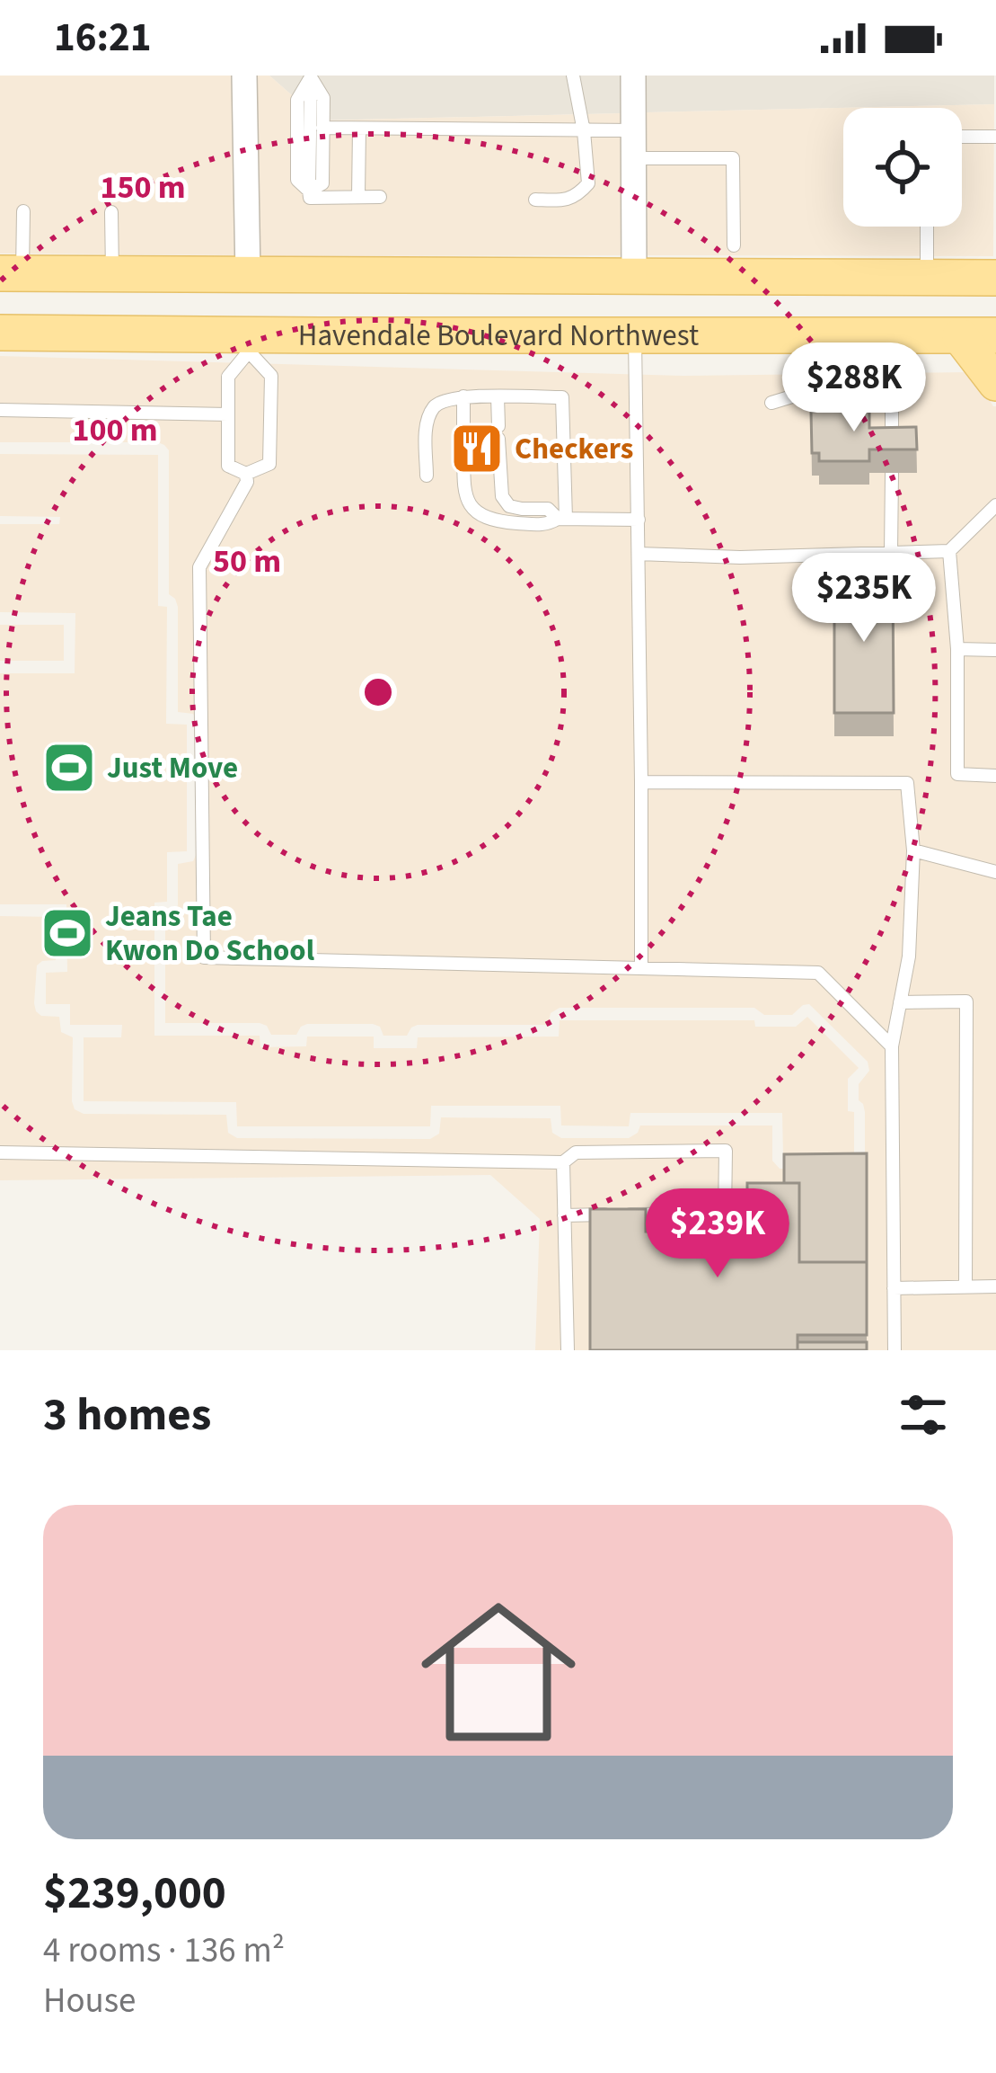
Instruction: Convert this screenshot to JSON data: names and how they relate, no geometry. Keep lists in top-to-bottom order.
{
  "streets": {
    "main road": ["Havendale Boulevard Northwest"]
  },
  "places": {
    "restaurant": ["Checkers"],
    "sports": ["Just Move", "Jeans Tae Kwon Do School"]
  },
  "page": {
    "status": "16:21",
    "price": ["$288K", "$235K", "$239K"],
    "heading": "3 homes",
    "list": [
      {
        "name": "$239,000",
        "note": "4 rooms · 136 m² · House"
      }
    ]
  },
  "rings": ["150 m", "100 m", "50 m"]
}
